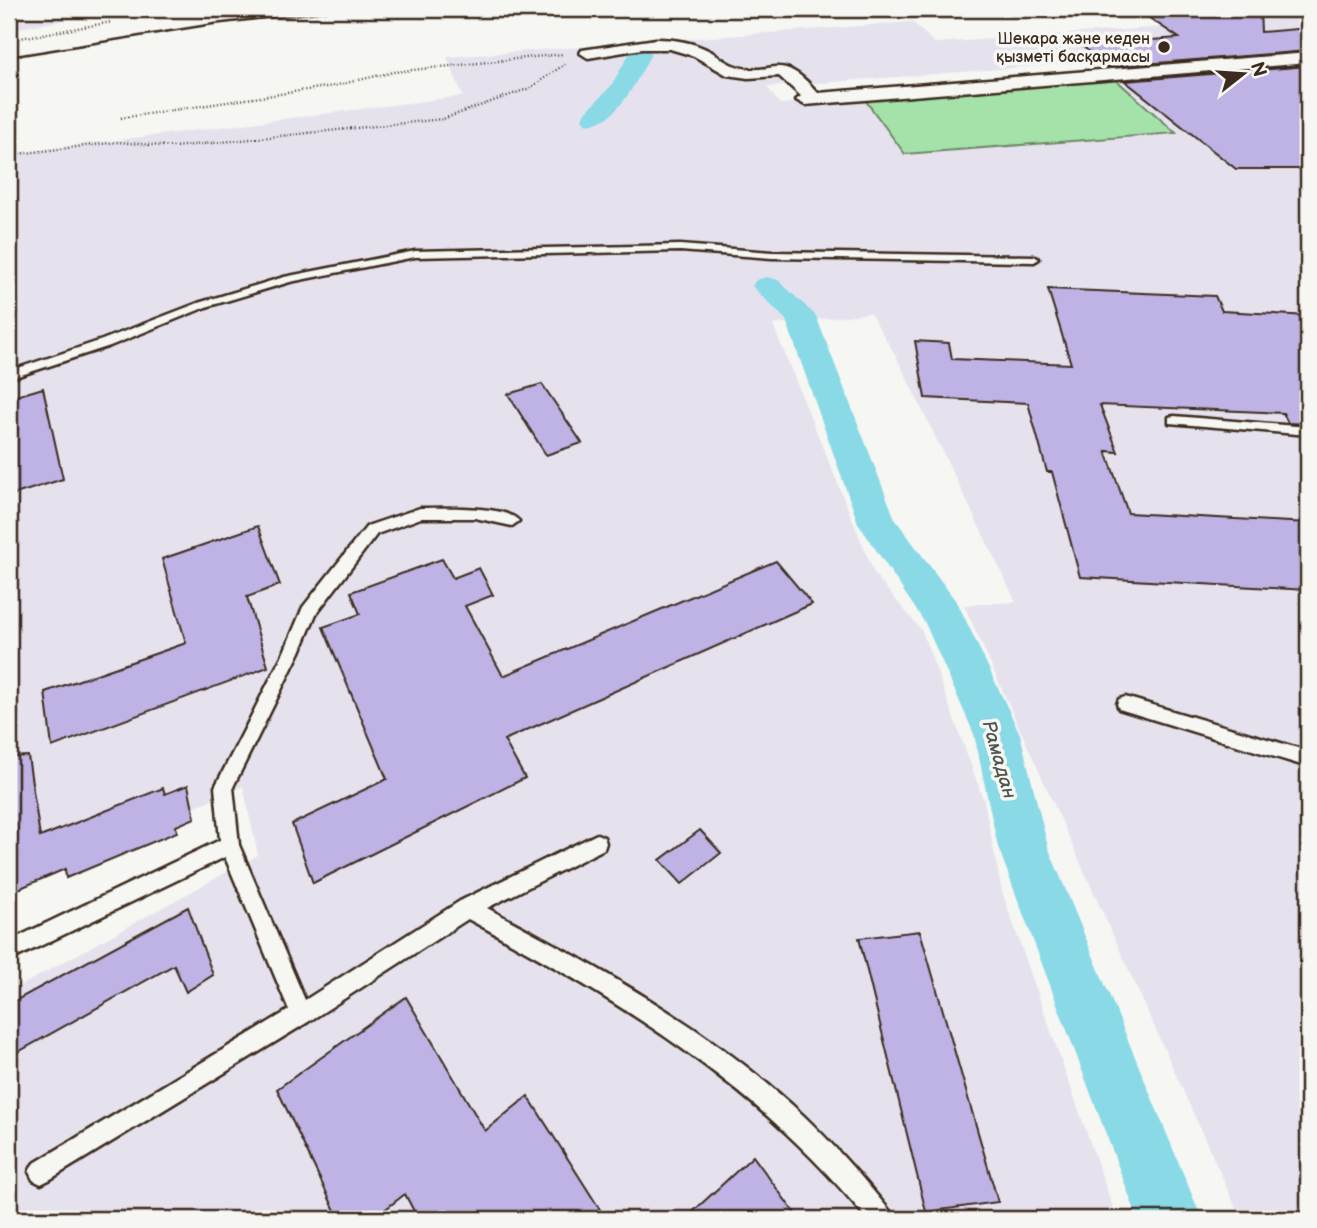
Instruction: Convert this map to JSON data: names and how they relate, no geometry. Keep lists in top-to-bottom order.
{
  "water": ["Рамадан"],
  "places": ["Шекара және кеден қызметі басқармасы"],
  "north": "right"
}
